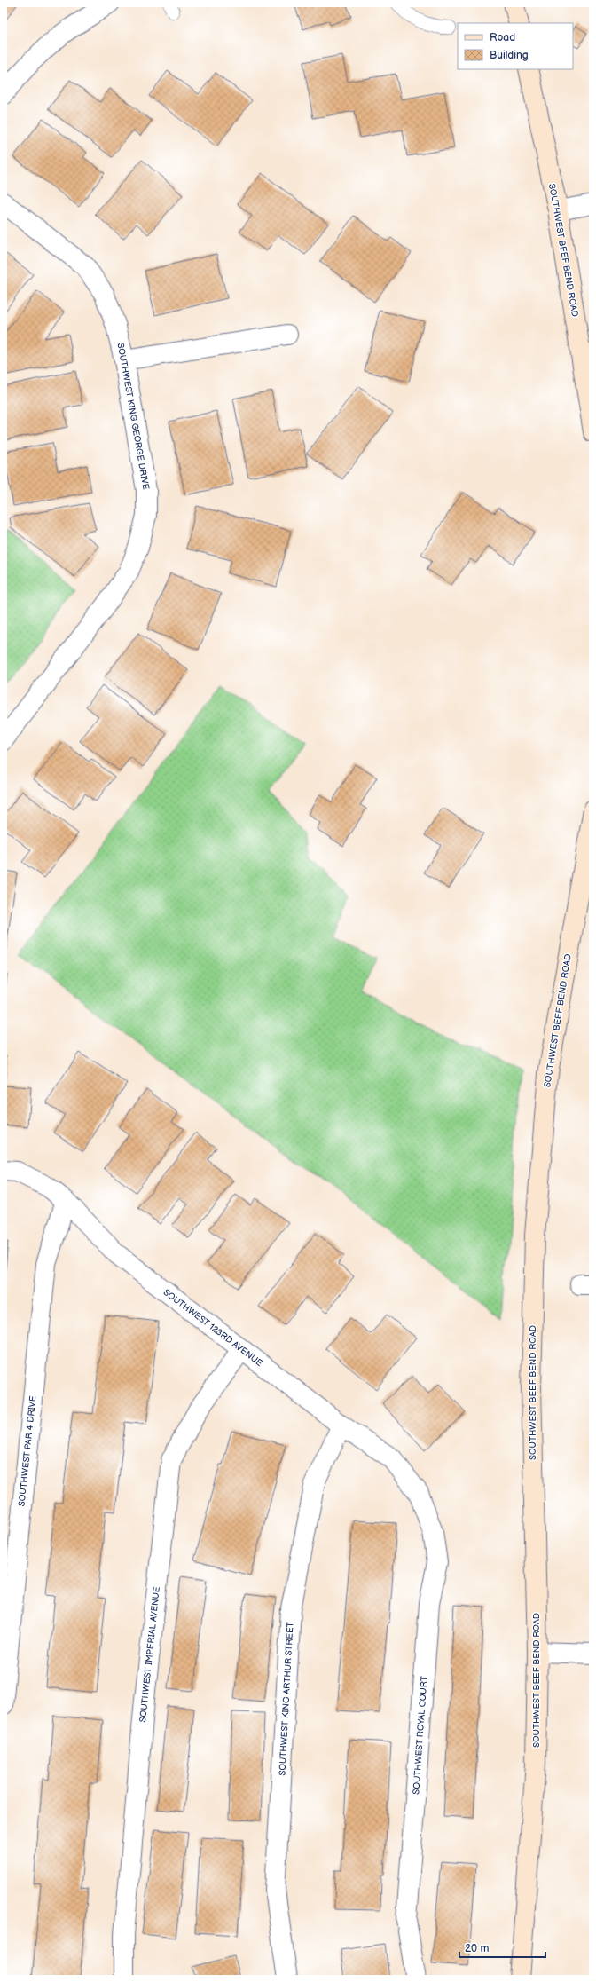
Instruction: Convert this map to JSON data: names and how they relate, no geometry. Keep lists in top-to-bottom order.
{
  "streets": {
    "main road": ["SOUTHWEST BEEF BEND ROAD"],
    "street": [
      "SOUTHWEST KING GEORGE DRIVE",
      "SOUTHWEST 123RD AVENUE",
      "SOUTHWEST PAR 4 DRIVE",
      "SOUTHWEST IMPERIAL AVENUE",
      "SOUTHWEST KING ARTHUR STREET",
      "SOUTHWEST ROYAL COURT"
    ]
  },
  "crossings": [
    ["SOUTHWEST 123RD AVENUE", "SOUTHWEST PAR 4 DRIVE"],
    ["SOUTHWEST 123RD AVENUE", "SOUTHWEST IMPERIAL AVENUE"],
    ["SOUTHWEST 123RD AVENUE", "SOUTHWEST KING ARTHUR STREET"],
    ["SOUTHWEST 123RD AVENUE", "SOUTHWEST ROYAL COURT"]
  ],
  "legend": ["Road", "Building"],
  "scale_bar": "20 m"
}
